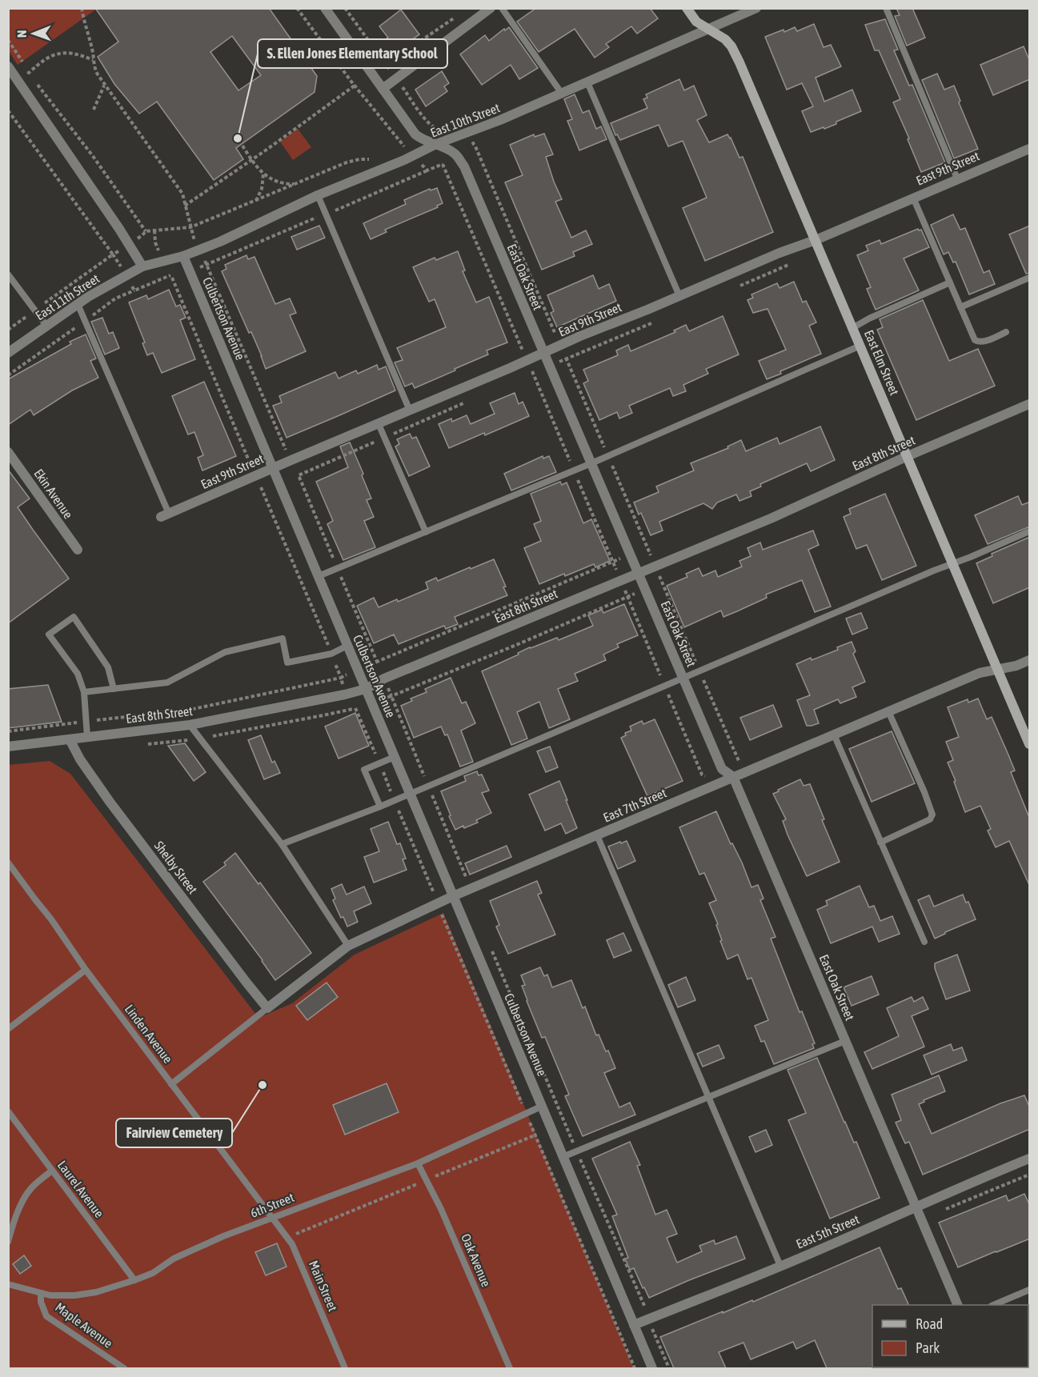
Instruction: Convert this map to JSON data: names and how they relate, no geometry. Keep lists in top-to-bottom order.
{
  "streets": {
    "main road": ["East Elm Street"],
    "street": [
      "East 10th Street",
      "East 9th Street",
      "East Oak Street",
      "East 11th Street",
      "Culbertson Avenue",
      "East 8th Street",
      "Ekin Avenue",
      "East 7th Street",
      "Shelby Street",
      "East 5th Street"
    ],
    "lane": [
      "Linden Avenue",
      "Laurel Avenue",
      "6th Street",
      "Oak Avenue",
      "Main Street",
      "Maple Avenue"
    ]
  },
  "crossings": [
    ["East 10th Street", "East Oak Street"],
    ["East 10th Street", "Culbertson Avenue"],
    ["East 10th Street", "East Elm Street"],
    ["East 9th Street", "East Oak Street"],
    ["East 9th Street", "Culbertson Avenue"],
    ["East 9th Street", "East Elm Street"],
    ["East Oak Street", "East 8th Street"],
    ["East Oak Street", "East 7th Street"],
    ["East Oak Street", "East 5th Street"],
    ["Culbertson Avenue", "East 8th Street"],
    ["Culbertson Avenue", "East 7th Street"],
    ["Culbertson Avenue", "6th Street"],
    ["Culbertson Avenue", "East 5th Street"],
    ["East Elm Street", "East 8th Street"],
    ["East Elm Street", "East 7th Street"],
    ["East 8th Street", "Shelby Street"],
    ["East 7th Street", "Shelby Street"],
    ["Linden Avenue", "6th Street"],
    ["Linden Avenue", "Main Street"],
    ["Laurel Avenue", "6th Street"],
    ["6th Street", "Oak Avenue"],
    ["6th Street", "Main Street"],
    ["6th Street", "Maple Avenue"]
  ],
  "places": ["S. Ellen Jones Elementary School", "Fairview Cemetery"],
  "legend": ["Road", "Park"],
  "north": "left"
}
